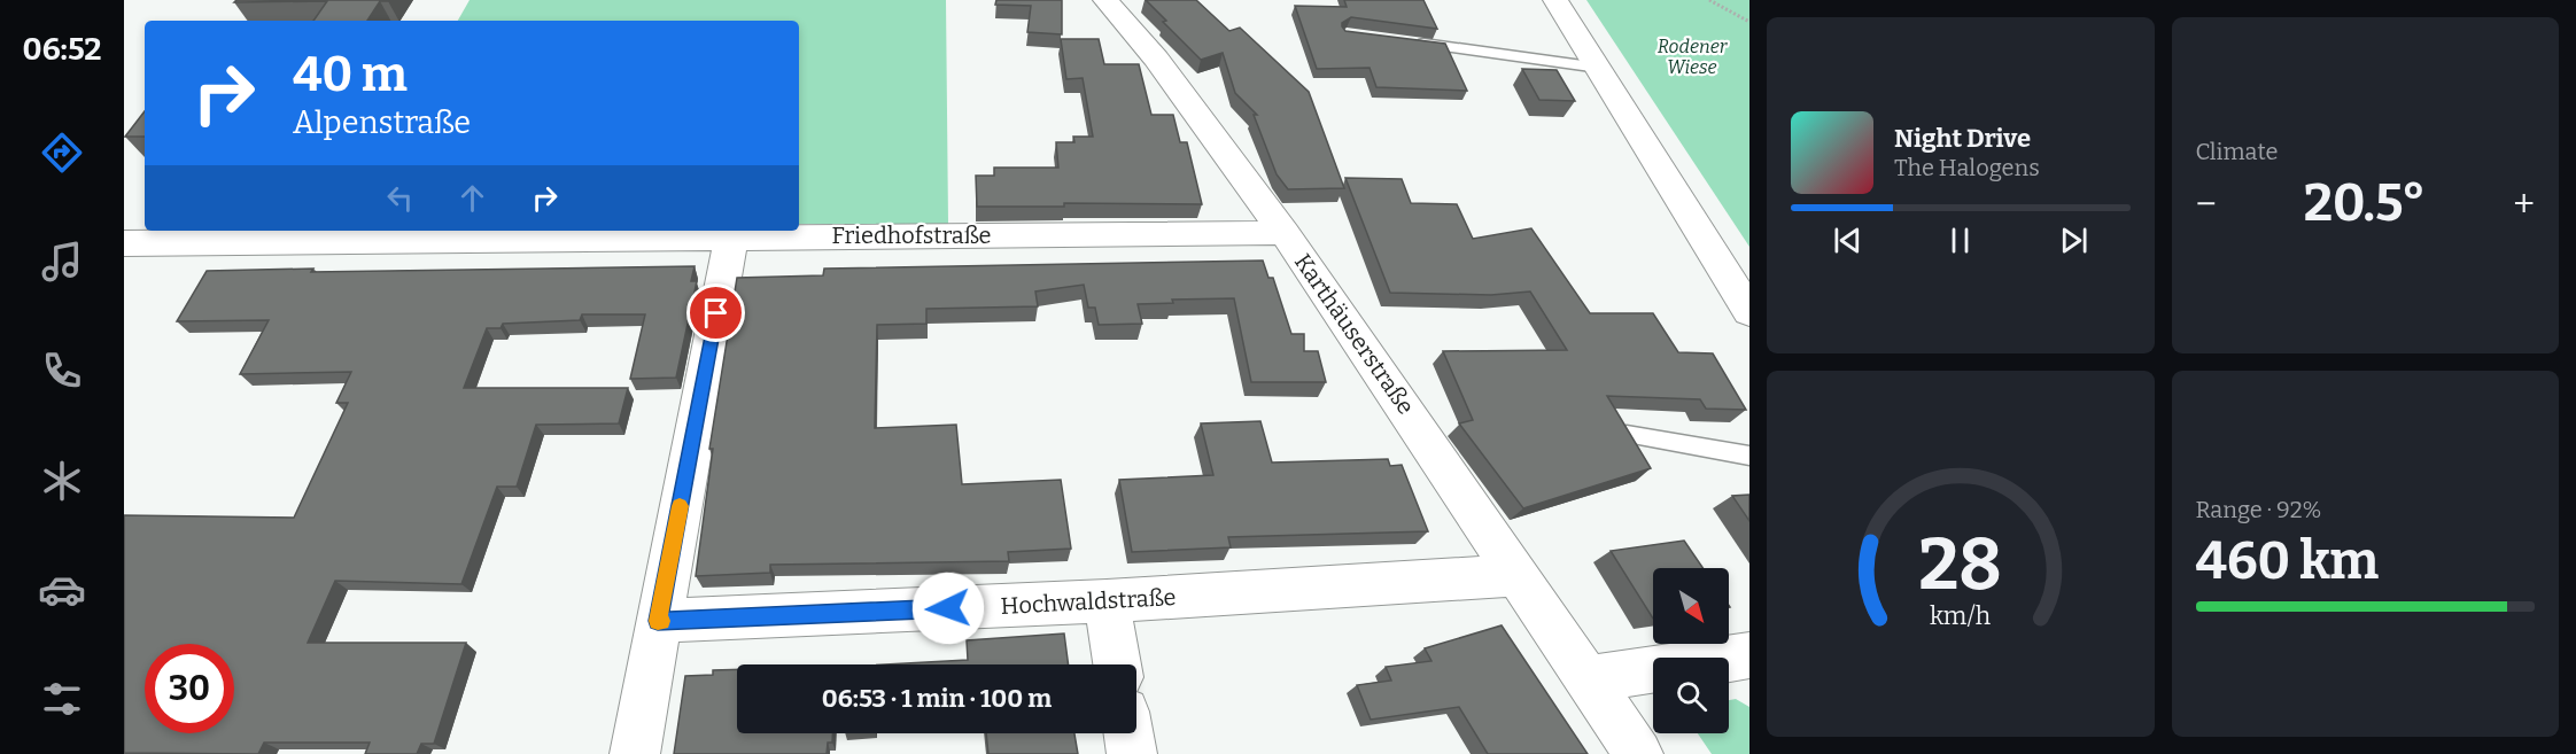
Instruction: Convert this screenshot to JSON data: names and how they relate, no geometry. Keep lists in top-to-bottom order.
{
  "streets": {
    "street": ["Friedhofstraße", "Karthäuserstraße", "Hochwaldstraße"]
  },
  "crossings": [
    ["Friedhofstraße", "Karthäuserstraße"],
    ["Karthäuserstraße", "Hochwaldstraße"]
  ],
  "parks": ["Rodener Wiese"],
  "north": "bottom right",
  "page": {
    "tabs": "06:52",
    "tile": [
      "Climate",
      ["Range · 92%", "460 km"]
    ],
    "turn": ["40 m", "Alpenstraße"],
    "song": ["Night Drive", "The Halogens"],
    "heat": ["−", "20.5°", "+"],
    "limit": "30",
    "trip": "06:53 · 1 min · 100 m",
    "gauge": ["28", "km/h"]
  }
}
